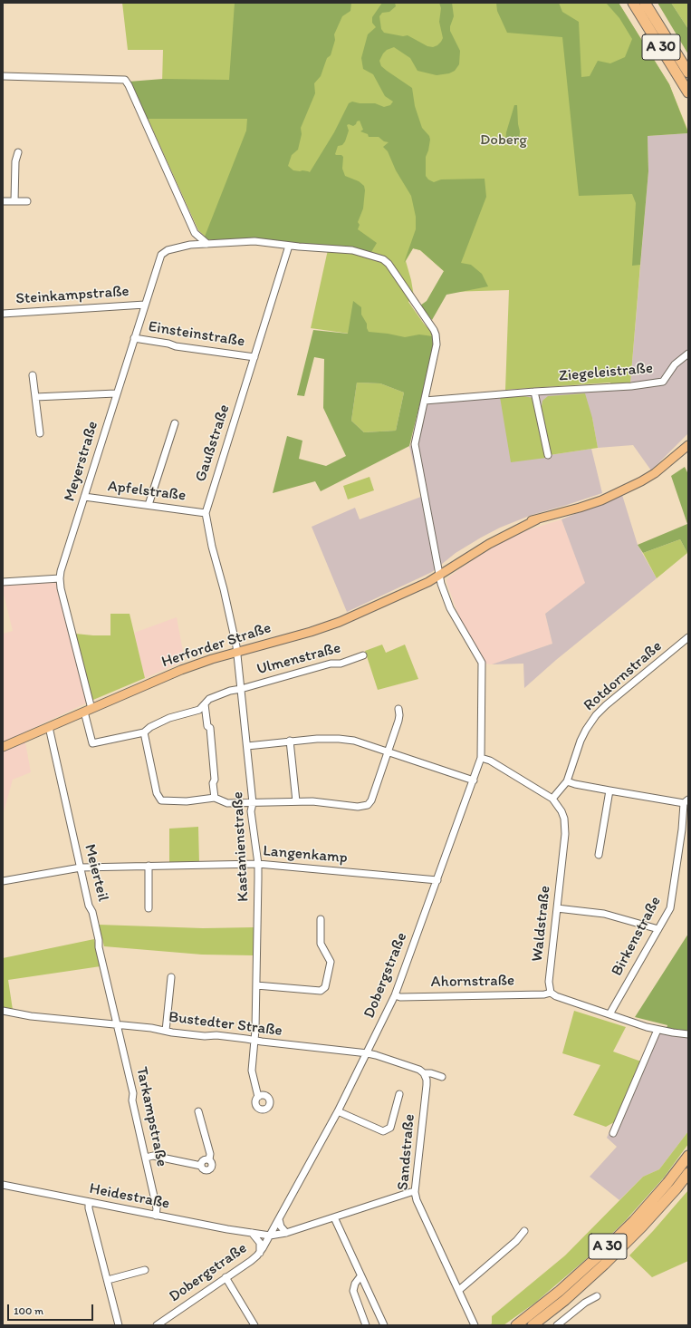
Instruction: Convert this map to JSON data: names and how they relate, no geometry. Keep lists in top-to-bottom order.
{
  "streets": {
    "highway": ["A 30"],
    "main road": ["Herforder Straße"],
    "street": [
      "Steinkampstraße",
      "Einsteinstraße",
      "Ziegeleistraße",
      "Gaußstraße",
      "Meyerstraße",
      "Apfelstraße",
      "Ulmenstraße",
      "Rotdornstraße",
      "Kastanienstraße",
      "Langenkamp",
      "Meierteil",
      "Waldstraße",
      "Birkenstraße",
      "Dobergstraße",
      "Ahornstraße",
      "Bustedter Straße",
      "Tarkampstraße",
      "Sandstraße",
      "Heidestraße"
    ]
  },
  "crossings": [
    ["Steinkampstraße", "Meyerstraße"],
    ["Einsteinstraße", "Gaußstraße"],
    ["Einsteinstraße", "Meyerstraße"],
    ["Ziegeleistraße", "Meyerstraße"],
    ["Ziegeleistraße", "Dobergstraße"],
    ["Gaußstraße", "Meyerstraße"],
    ["Gaußstraße", "Apfelstraße"],
    ["Gaußstraße", "Herforder Straße"],
    ["Gaußstraße", "Kastanienstraße"],
    ["Meyerstraße", "Apfelstraße"],
    ["Meyerstraße", "Herforder Straße"],
    ["Meyerstraße", "Ulmenstraße"],
    ["Meyerstraße", "Dobergstraße"],
    ["Herforder Straße", "Kastanienstraße"],
    ["Herforder Straße", "Meierteil"],
    ["Herforder Straße", "Dobergstraße"],
    ["Ulmenstraße", "Kastanienstraße"],
    ["Rotdornstraße", "Waldstraße"],
    ["Kastanienstraße", "Langenkamp"],
    ["Kastanienstraße", "Bustedter Straße"],
    ["Langenkamp", "Meierteil"],
    ["Langenkamp", "Dobergstraße"],
    ["Meierteil", "Bustedter Straße"],
    ["Meierteil", "Tarkampstraße"],
    ["Waldstraße", "Dobergstraße"],
    ["Waldstraße", "Ahornstraße"],
    ["Dobergstraße", "Ahornstraße"],
    ["Dobergstraße", "Bustedter Straße"],
    ["Dobergstraße", "Heidestraße"],
    ["Bustedter Straße", "Tarkampstraße"],
    ["Bustedter Straße", "Sandstraße"],
    ["Tarkampstraße", "Heidestraße"],
    ["Sandstraße", "Heidestraße"]
  ],
  "parks": ["Doberg"],
  "scale_bar": "100 m"
}
